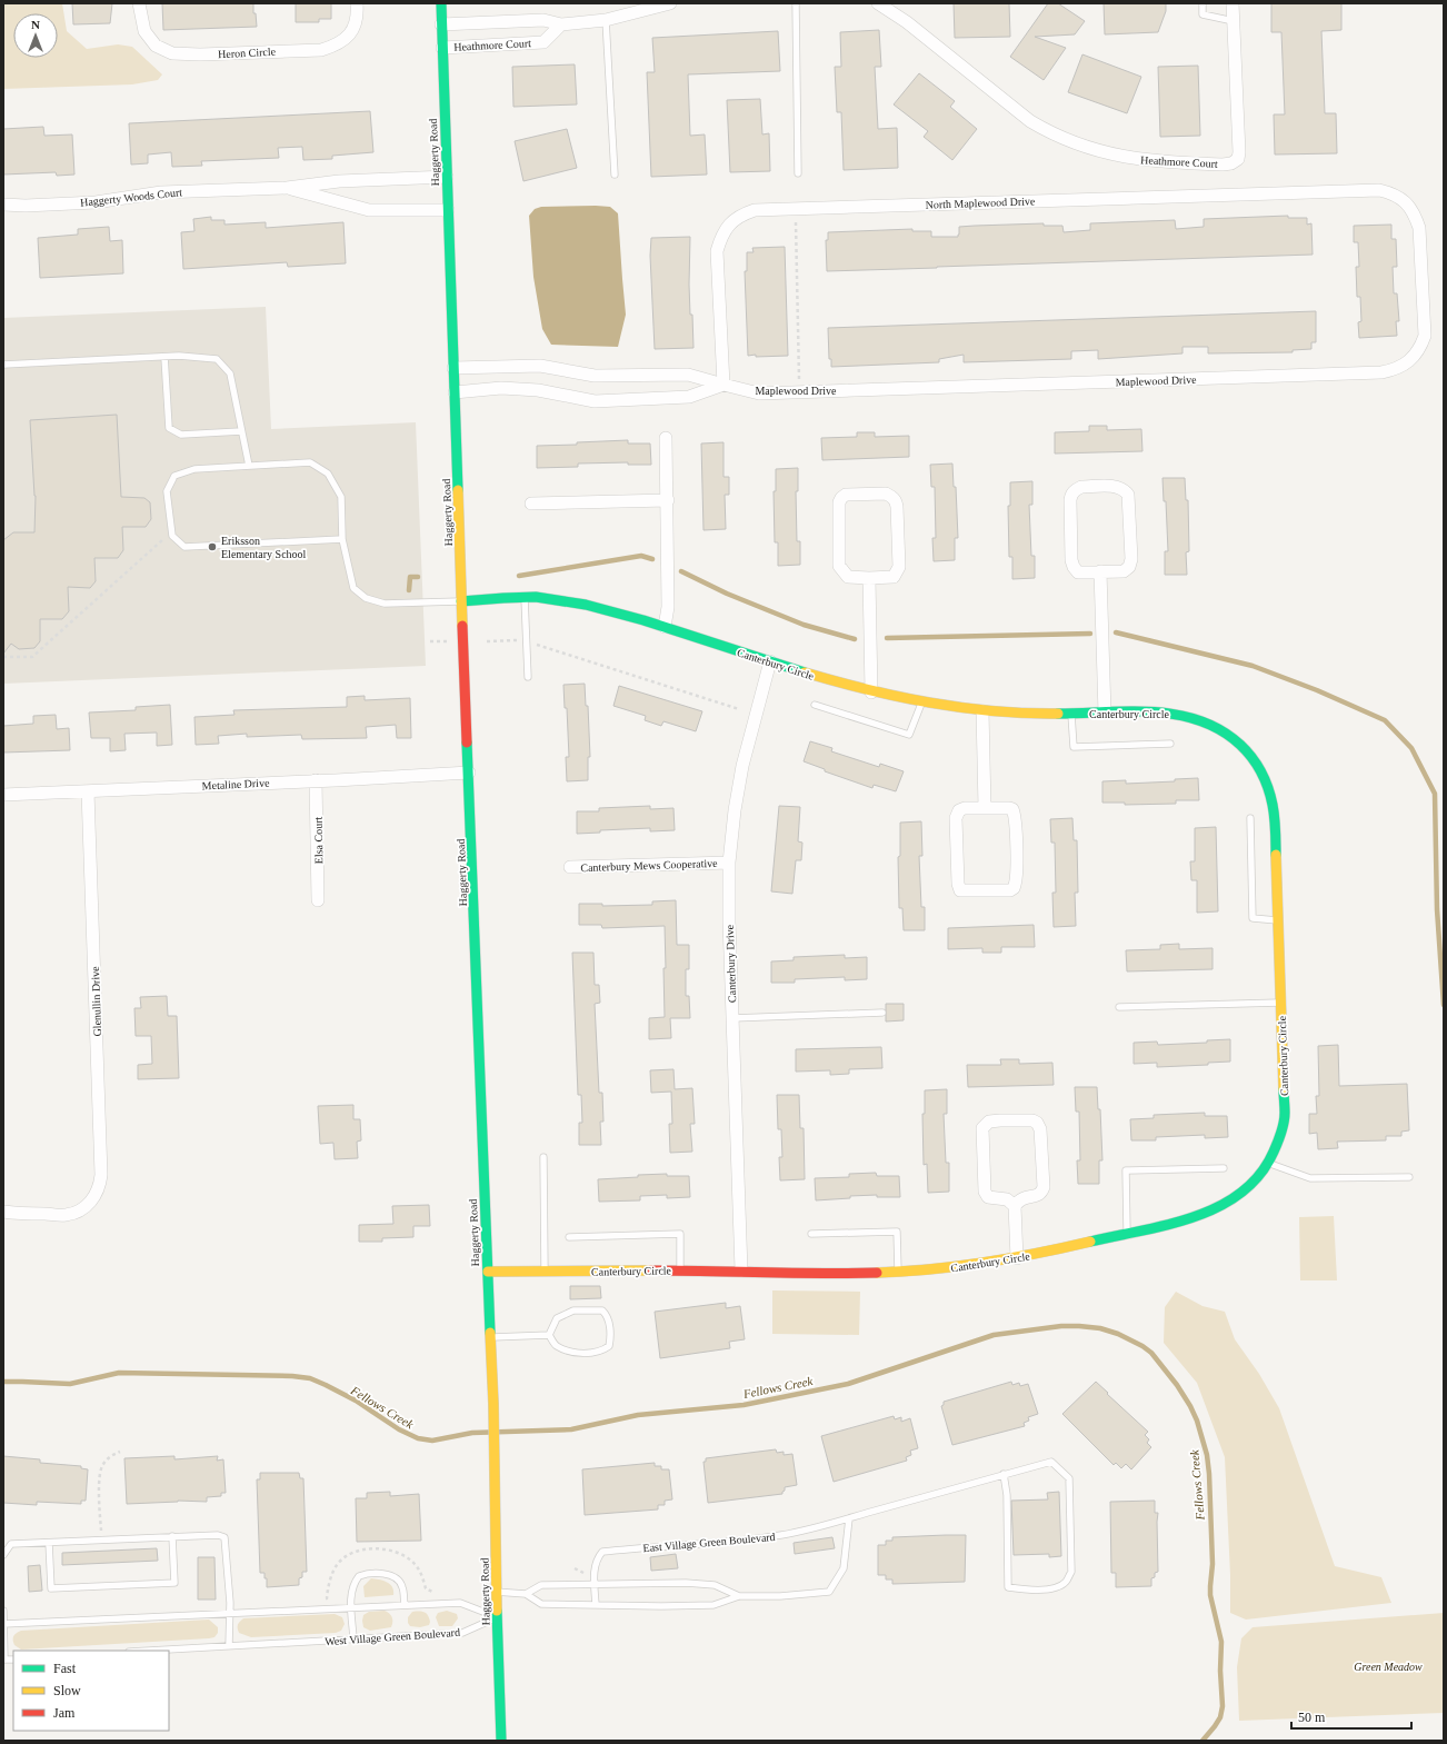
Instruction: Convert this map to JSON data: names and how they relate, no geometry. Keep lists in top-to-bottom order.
{
  "streets": {
    "street": [
      "Heathmore Court",
      "Heron Circle",
      "Haggerty Road",
      "Haggerty Woods Court",
      "North Maplewood Drive",
      "Maplewood Drive",
      "Canterbury Circle",
      "Metaline Drive",
      "Elsa Court",
      "Canterbury Mews Cooperative",
      "Canterbury Drive",
      "Glenullin Drive"
    ],
    "lane": ["East Village Green Boulevard", "West Village Green Boulevard"]
  },
  "crossings": [
    ["Heathmore Court", "Haggerty Road"],
    ["Haggerty Road", "Haggerty Woods Court"],
    ["Haggerty Road", "Maplewood Drive"],
    ["Haggerty Road", "Canterbury Circle"],
    ["Haggerty Road", "Metaline Drive"],
    ["Haggerty Road", "West Village Green Boulevard"],
    ["North Maplewood Drive", "Maplewood Drive"],
    ["Canterbury Circle", "Canterbury Drive"],
    ["Metaline Drive", "Elsa Court"],
    ["Metaline Drive", "Glenullin Drive"],
    ["Canterbury Mews Cooperative", "Canterbury Drive"]
  ],
  "water": ["Fellows Creek"],
  "parks": ["Green Meadow"],
  "places": ["Eriksson Elementary School"],
  "legend": ["Fast", "Slow", "Jam"],
  "scale_bar": "50 m",
  "north": "top"
}
